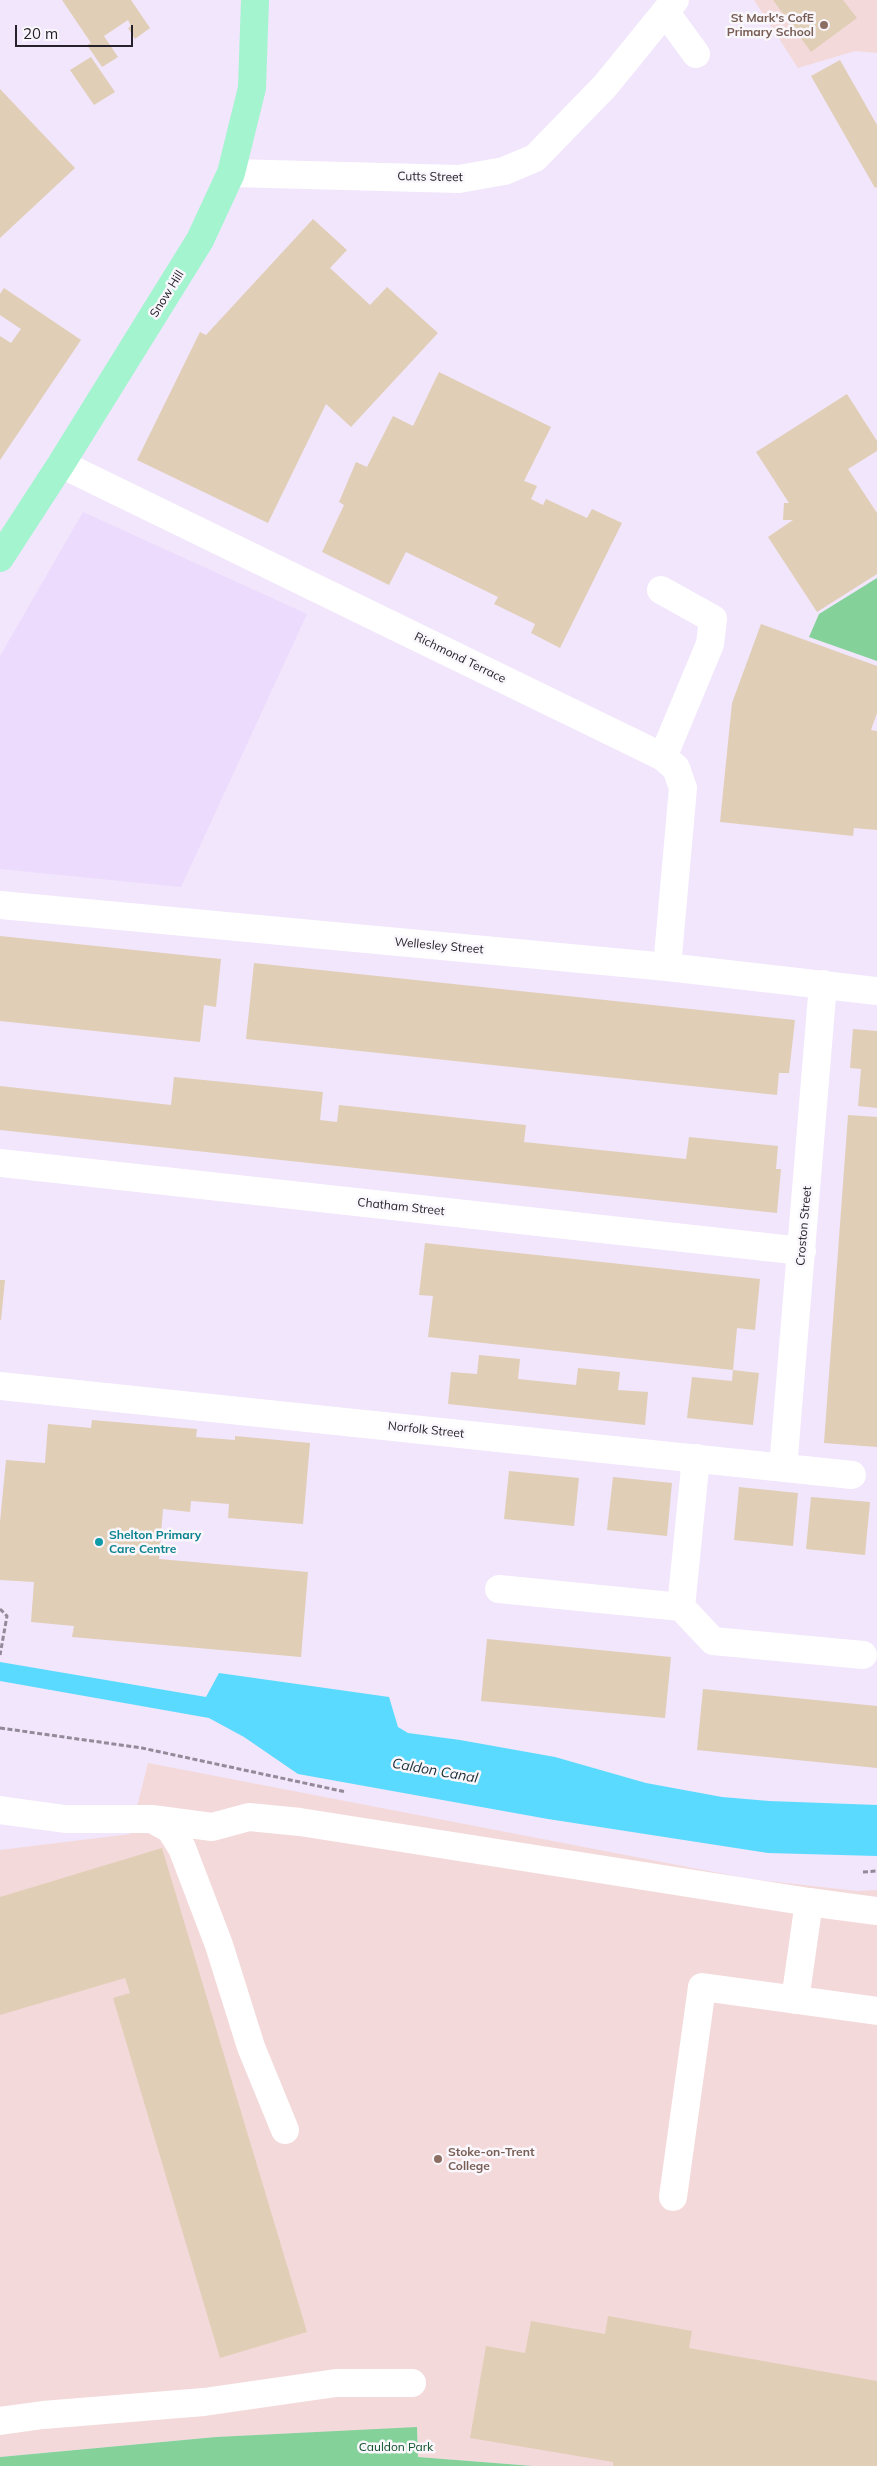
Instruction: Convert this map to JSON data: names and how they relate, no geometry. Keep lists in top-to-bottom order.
{
  "streets": {
    "main road": ["Snow Hill"],
    "street": [
      "Cutts Street",
      "Richmond Terrace",
      "Wellesley Street",
      "Chatham Street",
      "Croston Street",
      "Norfolk Street"
    ]
  },
  "crossings": [
    ["Cutts Street", "Snow Hill"],
    ["Snow Hill", "Richmond Terrace"],
    ["Richmond Terrace", "Wellesley Street"],
    ["Wellesley Street", "Croston Street"],
    ["Chatham Street", "Croston Street"],
    ["Croston Street", "Norfolk Street"]
  ],
  "water": ["Caldon Canal"],
  "parks": ["Cauldon Park"],
  "places": ["St Mark's CofE Primary School", "Shelton Primary Care Centre", "Stoke-on-Trent College"],
  "scale_bar": "20 m"
}
